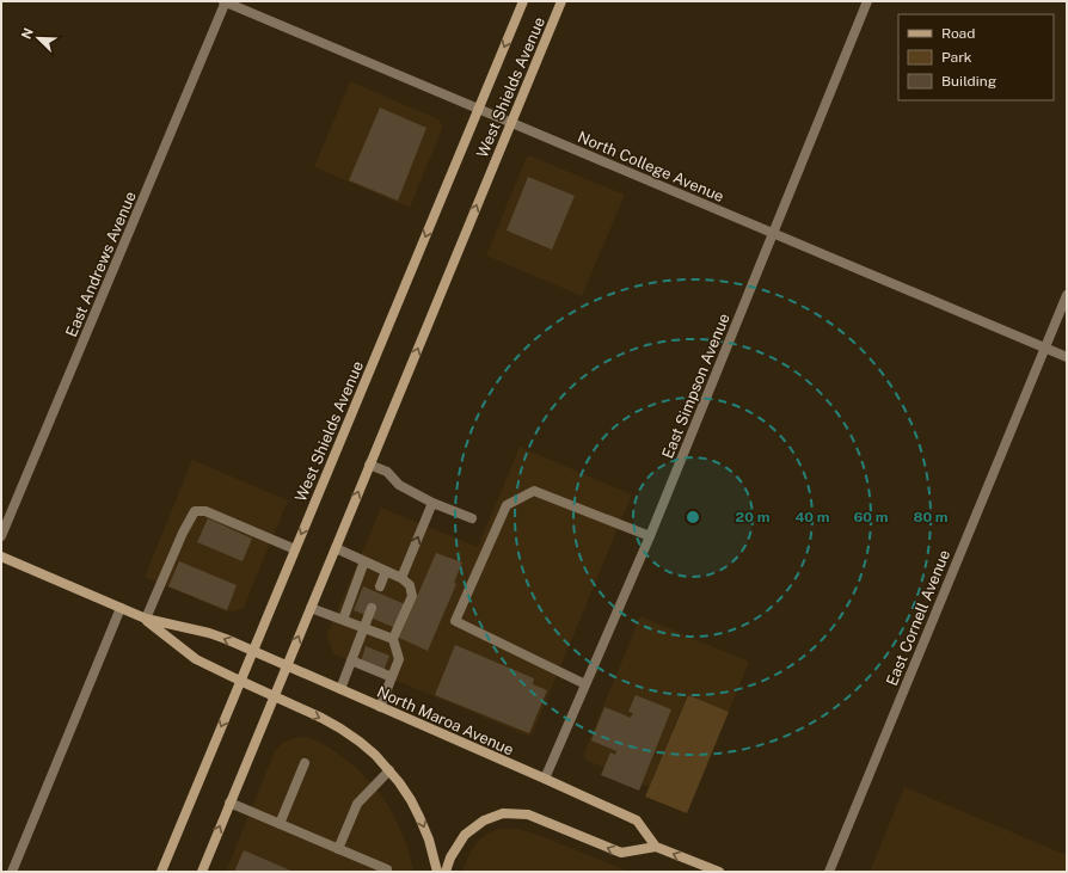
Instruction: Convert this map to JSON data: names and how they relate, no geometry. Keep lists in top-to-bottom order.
{
  "streets": {
    "main road": ["West Shields Avenue", "North Maroa Avenue"],
    "street": [
      "North College Avenue",
      "East Andrews Avenue",
      "East Simpson Avenue",
      "East Cornell Avenue"
    ]
  },
  "crossings": [
    ["West Shields Avenue", "North College Avenue"],
    ["West Shields Avenue", "North Maroa Avenue"],
    ["North College Avenue", "East Andrews Avenue"],
    ["North College Avenue", "East Simpson Avenue"],
    ["North College Avenue", "East Cornell Avenue"],
    ["East Simpson Avenue", "North Maroa Avenue"]
  ],
  "legend": ["Road", "Park", "Building"],
  "north": "top left",
  "rings": [
    "20 m",
    "40 m",
    "60 m",
    "80 m"
  ]
}
